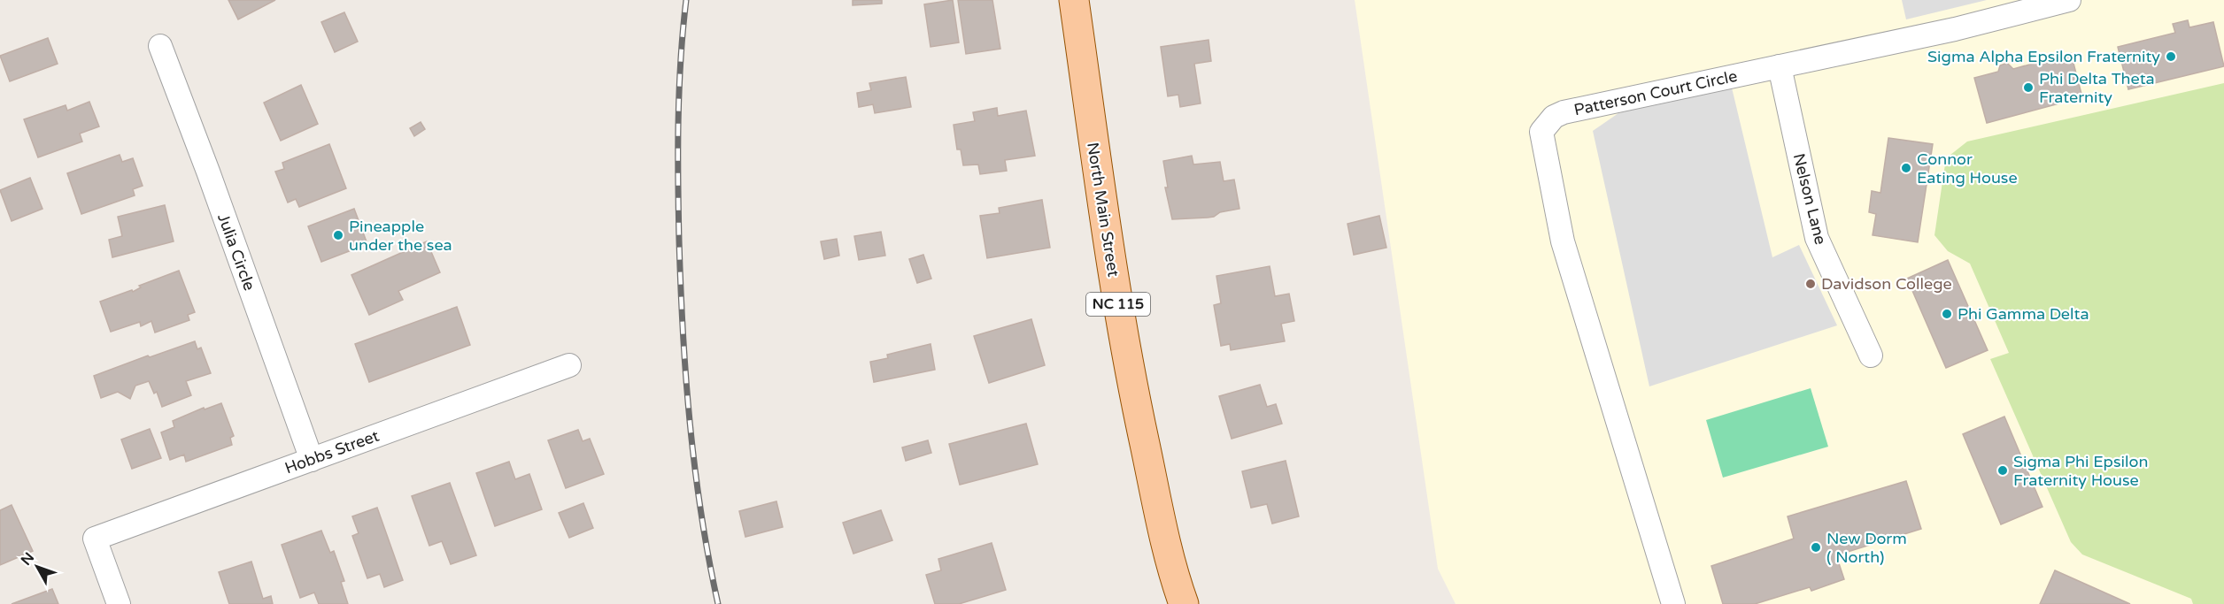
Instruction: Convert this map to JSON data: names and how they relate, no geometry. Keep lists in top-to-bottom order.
{
  "streets": {
    "main road": ["North Main Street", "NC 115"],
    "street": [
      "Patterson Court Circle",
      "Nelson Lane",
      "Julia Circle",
      "Hobbs Street"
    ]
  },
  "crossings": [
    ["Patterson Court Circle", "Nelson Lane"],
    ["Julia Circle", "Hobbs Street"]
  ],
  "places": [
    "Sigma Alpha Epsilon Fraternity",
    "Phi Delta Theta Fraternity",
    "Connor Eating House",
    "Pineapple under the sea",
    "Davidson College",
    "Phi Gamma Delta",
    "Sigma Phi Epsilon Fraternity House",
    "New Dorm ( North)"
  ],
  "north": "top left"
}
